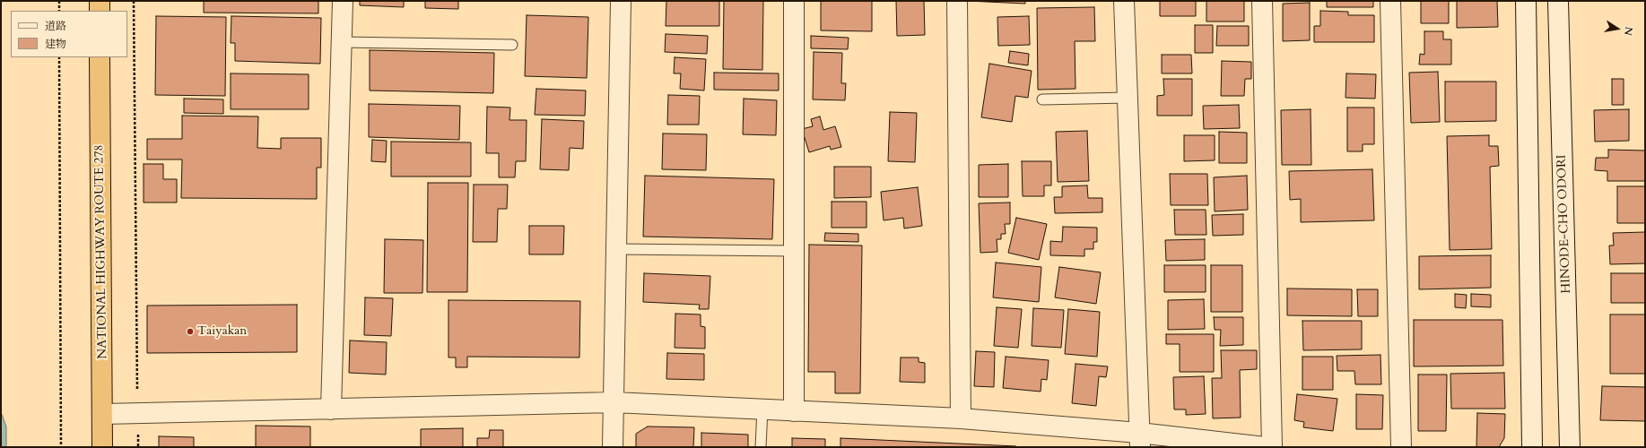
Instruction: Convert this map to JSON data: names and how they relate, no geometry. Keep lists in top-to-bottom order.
{
  "streets": {
    "highway": ["NATIONAL HIGHWAY ROUTE 278"],
    "street": ["HINODE-CHO ODORI"]
  },
  "places": ["Taiyakan"],
  "legend": ["道路", "建物"],
  "north": "right"
}
